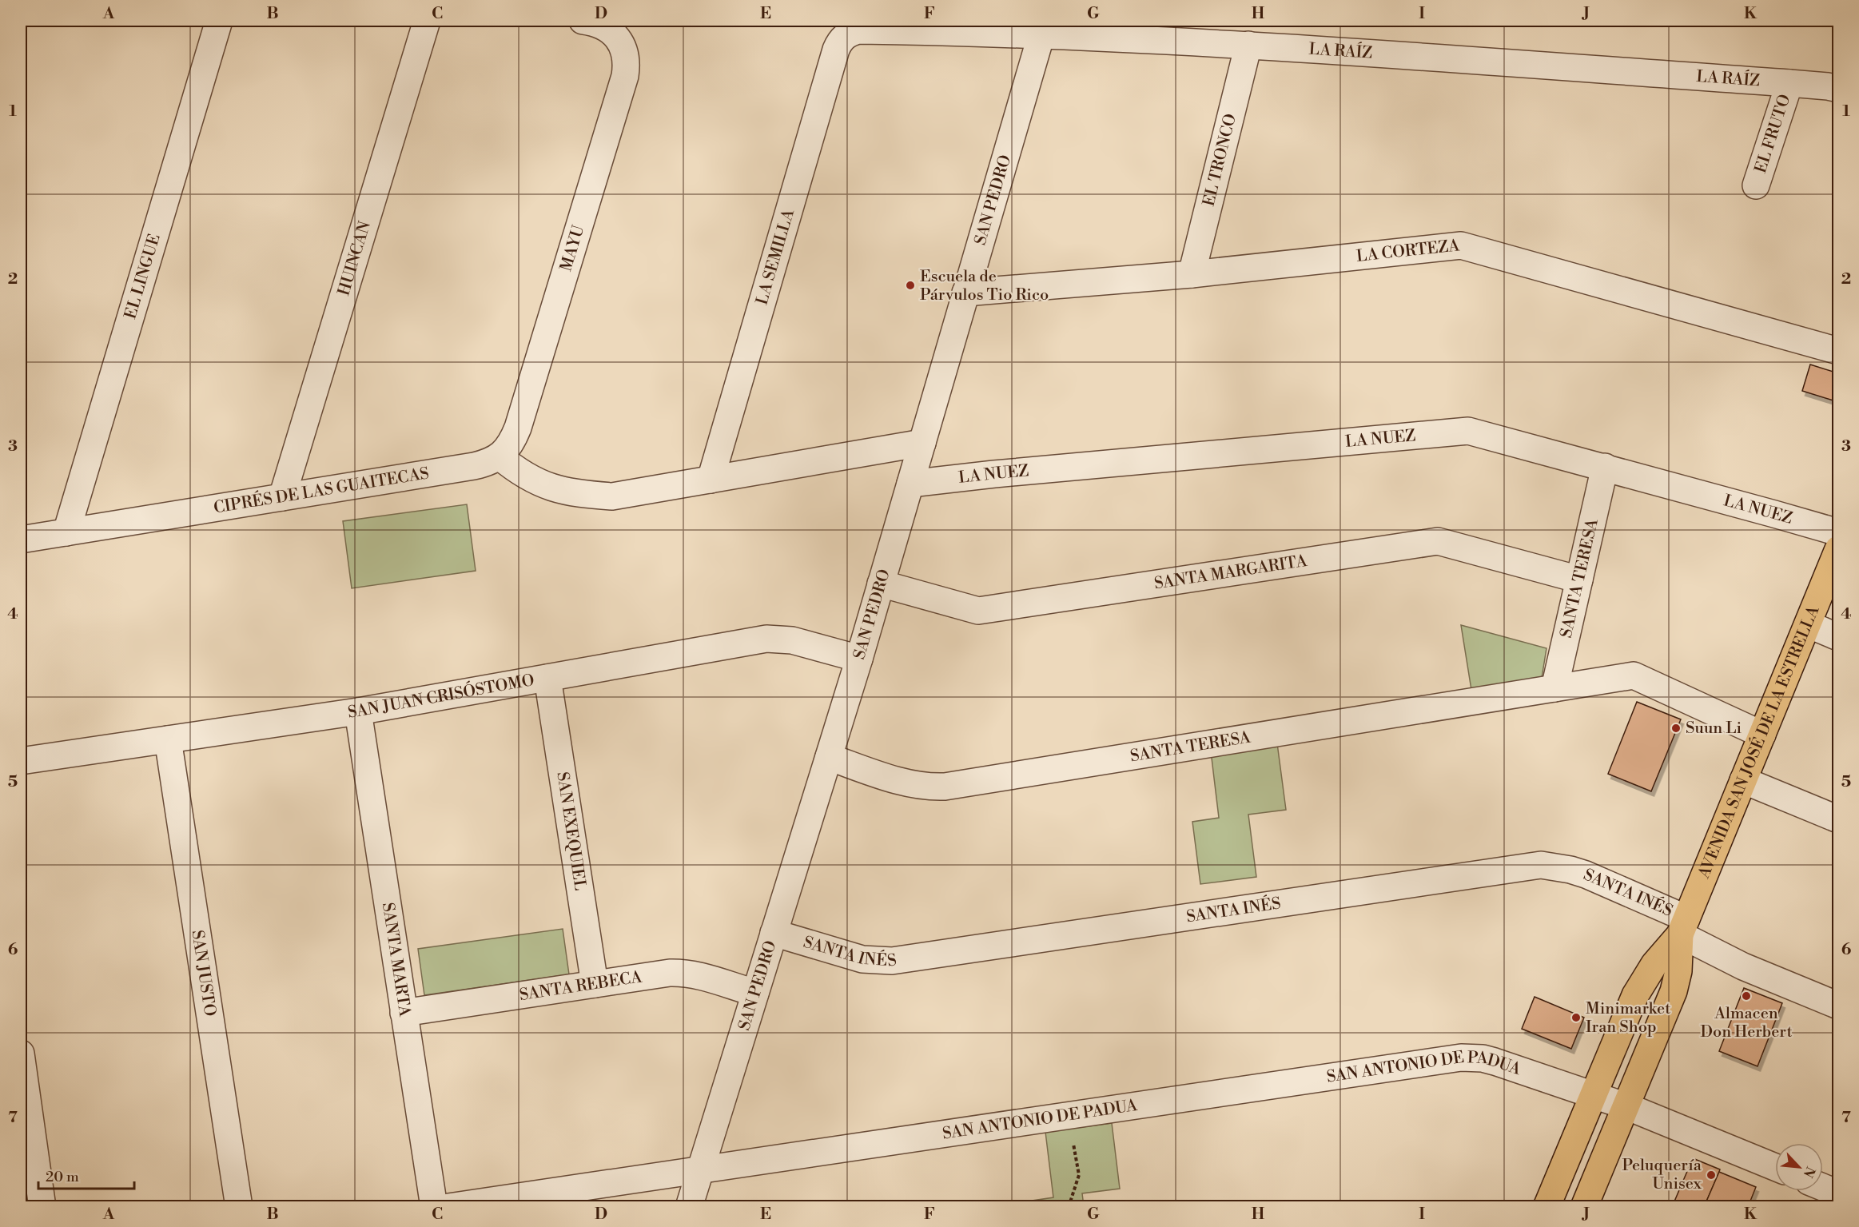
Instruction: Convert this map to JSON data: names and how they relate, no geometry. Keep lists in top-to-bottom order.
{
  "streets": {
    "main road": ["AVENIDA SAN JOSÉ DE LA ESTRELLA"],
    "street": [
      "LA RAÍZ",
      "EL FRUTO",
      "EL TRONCO",
      "SAN PEDRO",
      "MAYU",
      "LA CORTEZA",
      "LA SEMILLA",
      "HUINCAN",
      "EL LINGUE",
      "LA NUEZ",
      "CIPRÉS DE LAS GUAITECAS",
      "SANTA MARGARITA",
      "SANTA TERESA",
      "SAN JUAN CRISÓSTOMO",
      "SAN EXEQUIEL",
      "SANTA INÉS",
      "SANTA MARTA",
      "SAN JUSTO",
      "SANTA REBECA",
      "SAN ANTONIO DE PADUA"
    ]
  },
  "crossings": [
    ["LA RAÍZ", "EL FRUTO"],
    ["LA RAÍZ", "EL TRONCO"],
    ["LA RAÍZ", "SAN PEDRO"],
    ["LA RAÍZ", "LA SEMILLA"],
    ["EL TRONCO", "LA CORTEZA"],
    ["SAN PEDRO", "LA CORTEZA"],
    ["SAN PEDRO", "LA NUEZ"],
    ["SAN PEDRO", "SANTA MARGARITA"],
    ["SAN PEDRO", "SANTA TERESA"],
    ["SAN PEDRO", "SAN JUAN CRISÓSTOMO"],
    ["SAN PEDRO", "SANTA INÉS"],
    ["SAN PEDRO", "SANTA REBECA"],
    ["SAN PEDRO", "SAN ANTONIO DE PADUA"],
    ["MAYU", "CIPRÉS DE LAS GUAITECAS"],
    ["HUINCAN", "CIPRÉS DE LAS GUAITECAS"],
    ["EL LINGUE", "CIPRÉS DE LAS GUAITECAS"],
    ["LA NUEZ", "SANTA TERESA"],
    ["SANTA MARGARITA", "SANTA TERESA"],
    ["SANTA TERESA", "AVENIDA SAN JOSÉ DE LA ESTRELLA"],
    ["SAN JUAN CRISÓSTOMO", "SAN EXEQUIEL"],
    ["SAN JUAN CRISÓSTOMO", "SANTA MARTA"],
    ["SAN JUAN CRISÓSTOMO", "SAN JUSTO"],
    ["AVENIDA SAN JOSÉ DE LA ESTRELLA", "SANTA INÉS"],
    ["AVENIDA SAN JOSÉ DE LA ESTRELLA", "SAN ANTONIO DE PADUA"],
    ["SAN EXEQUIEL", "SANTA REBECA"],
    ["SANTA MARTA", "SANTA REBECA"]
  ],
  "places": [
    "Escuela de Párvulos Tio Rico",
    "Suun Li",
    "Almacen Don Herbert",
    "Minimarket Iran Shop",
    "Peluquería Unisex"
  ],
  "scale_bar": "20 m",
  "north": "bottom right",
  "grid": {
    "columns": [
      "A",
      "B",
      "C",
      "D",
      "E",
      "F",
      "G",
      "H",
      "I",
      "J",
      "K"
    ],
    "rows": [
      "1",
      "2",
      "3",
      "4",
      "5",
      "6",
      "7"
    ]
  }
}
